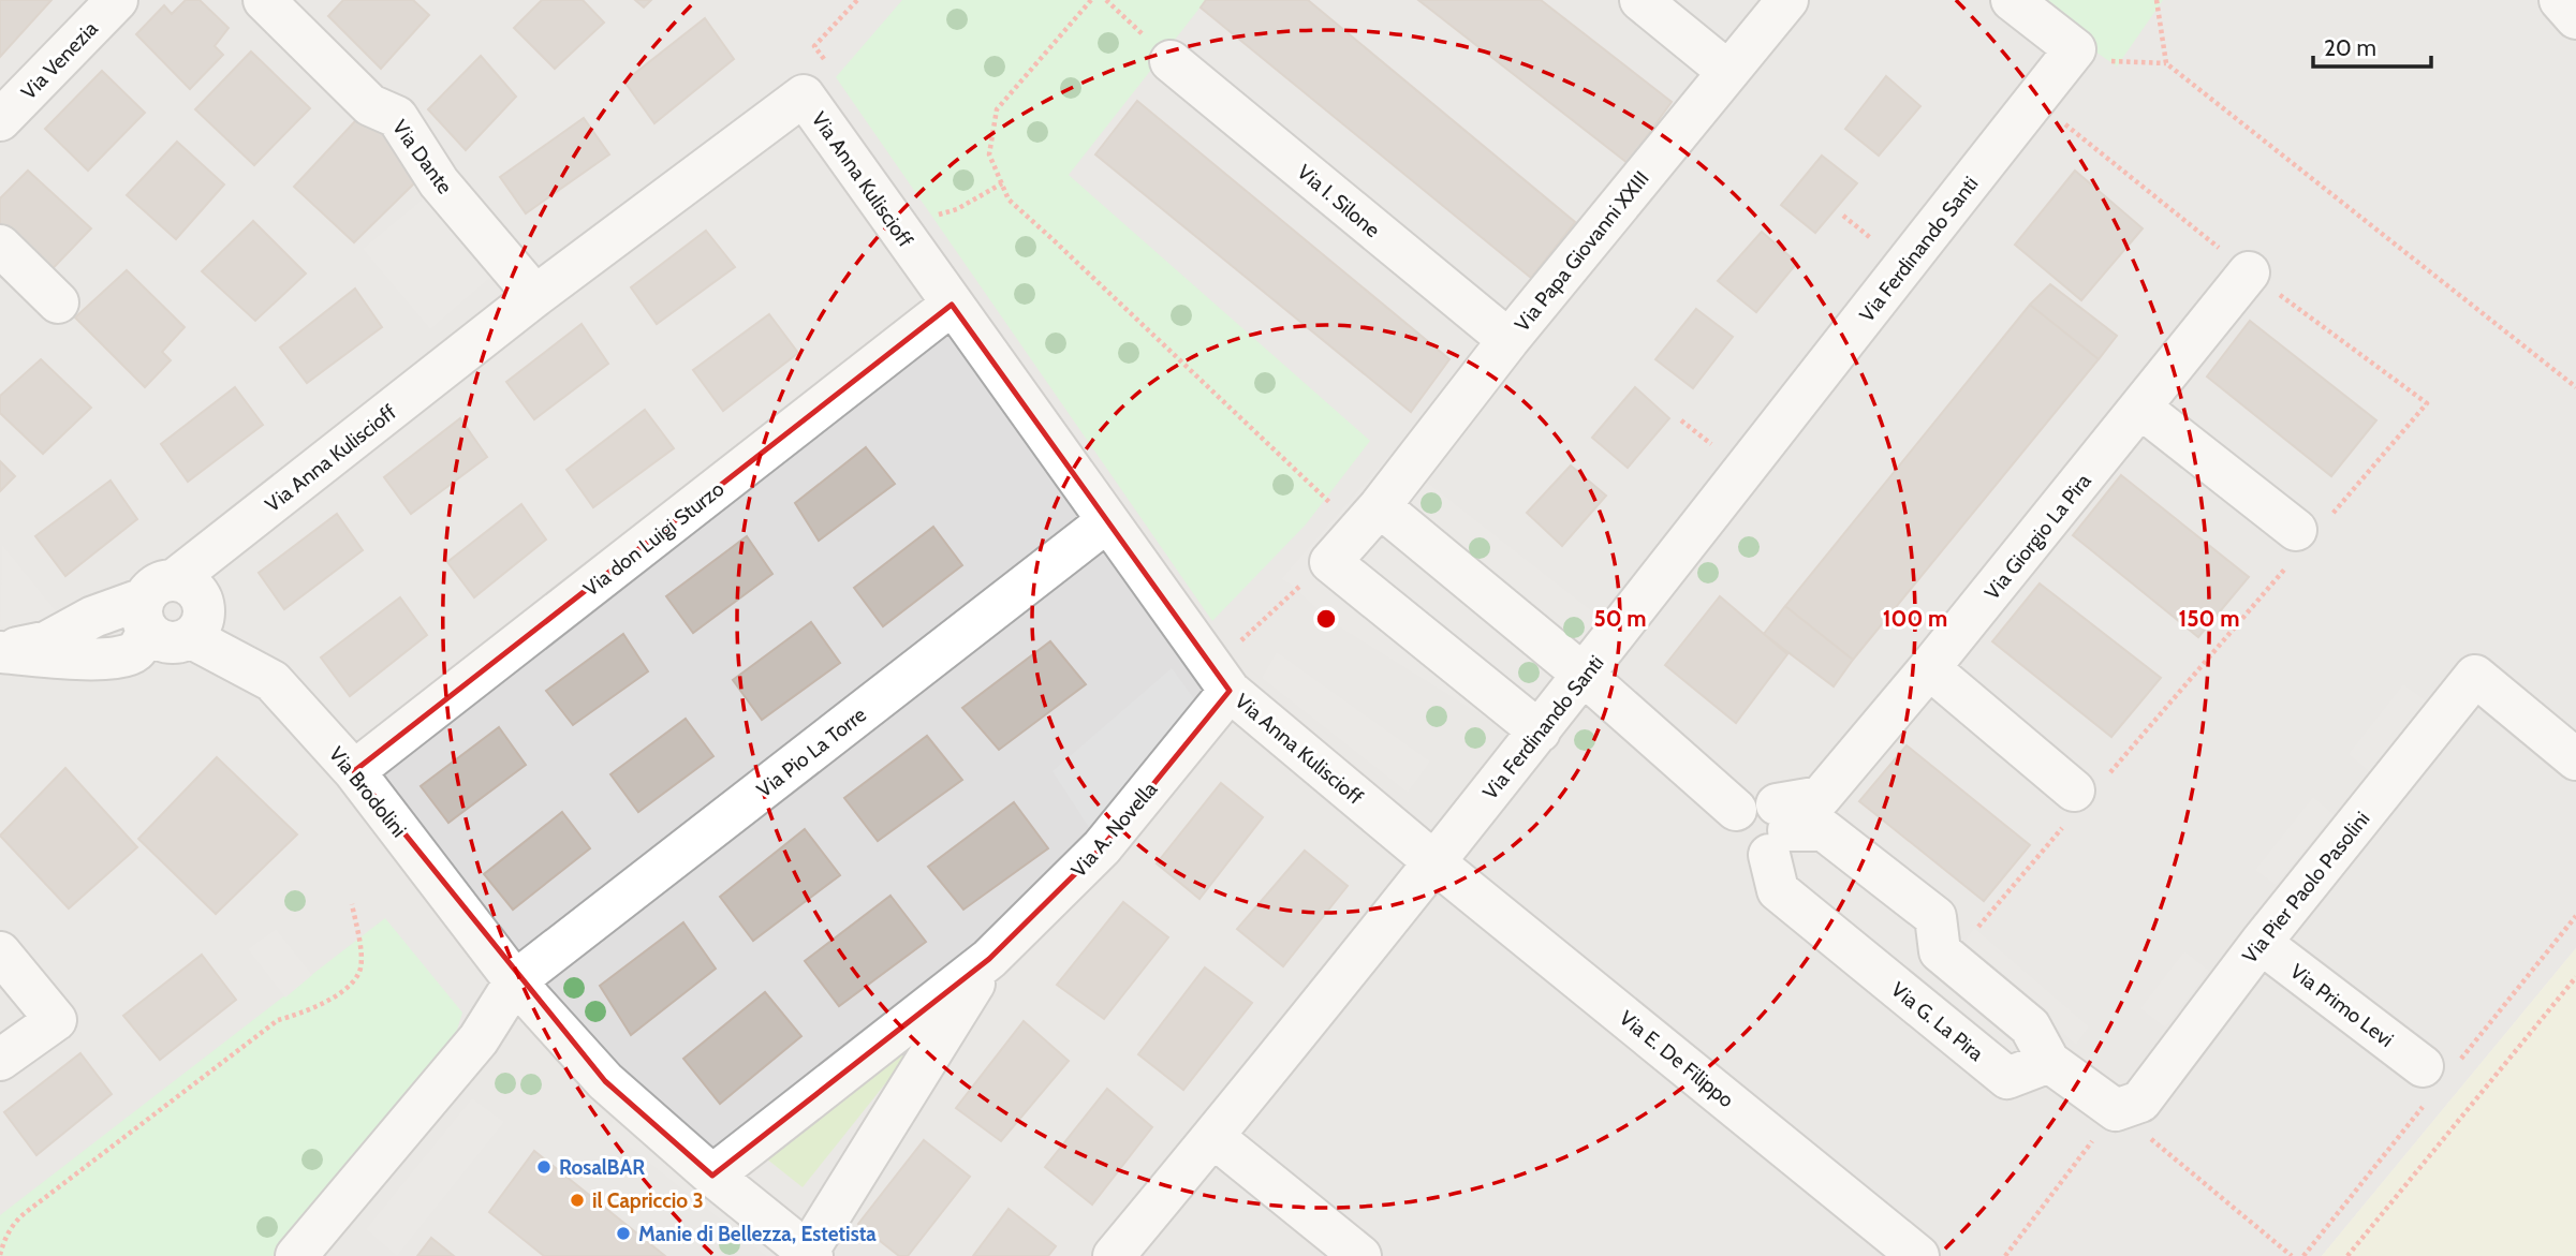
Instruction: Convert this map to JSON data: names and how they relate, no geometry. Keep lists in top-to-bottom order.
{
  "streets": {
    "street": [
      "Via Venezia",
      "Via Dante",
      "Via Anna Kuliscioff",
      "Via I. Silone",
      "Via Ferdinando Santi",
      "Via Papa Giovanni XXIII",
      "Via Giorgio La Pira",
      "Via don Luigi Sturzo",
      "Via Pio La Torre",
      "Via Brodolini",
      "Via A. Novella",
      "Via Pier Paolo Pasolini",
      "Via Primo Levi",
      "Via G. La Pira",
      "Via E. De Filippo"
    ]
  },
  "crossings": [
    ["Via Dante", "Via Anna Kuliscioff"],
    ["Via Anna Kuliscioff", "Via Ferdinando Santi"],
    ["Via Anna Kuliscioff", "Via don Luigi Sturzo"],
    ["Via Anna Kuliscioff", "Via Pio La Torre"],
    ["Via Anna Kuliscioff", "Via Brodolini"],
    ["Via Anna Kuliscioff", "Via A. Novella"],
    ["Via Anna Kuliscioff", "Via E. De Filippo"],
    ["Via I. Silone", "Via Papa Giovanni XXIII"],
    ["Via Ferdinando Santi", "Via Papa Giovanni XXIII"],
    ["Via Ferdinando Santi", "Via E. De Filippo"],
    ["Via Giorgio La Pira", "Via G. La Pira"],
    ["Via don Luigi Sturzo", "Via Brodolini"],
    ["Via Pio La Torre", "Via Brodolini"],
    ["Via Brodolini", "Via A. Novella"],
    ["Via Pier Paolo Pasolini", "Via Primo Levi"]
  ],
  "places": ["RosalBAR", "il Capriccio 3", "Manie di Bellezza, Estetista"],
  "scale_bar": "20 m",
  "rings": ["50 m", "100 m", "150 m"]
}
